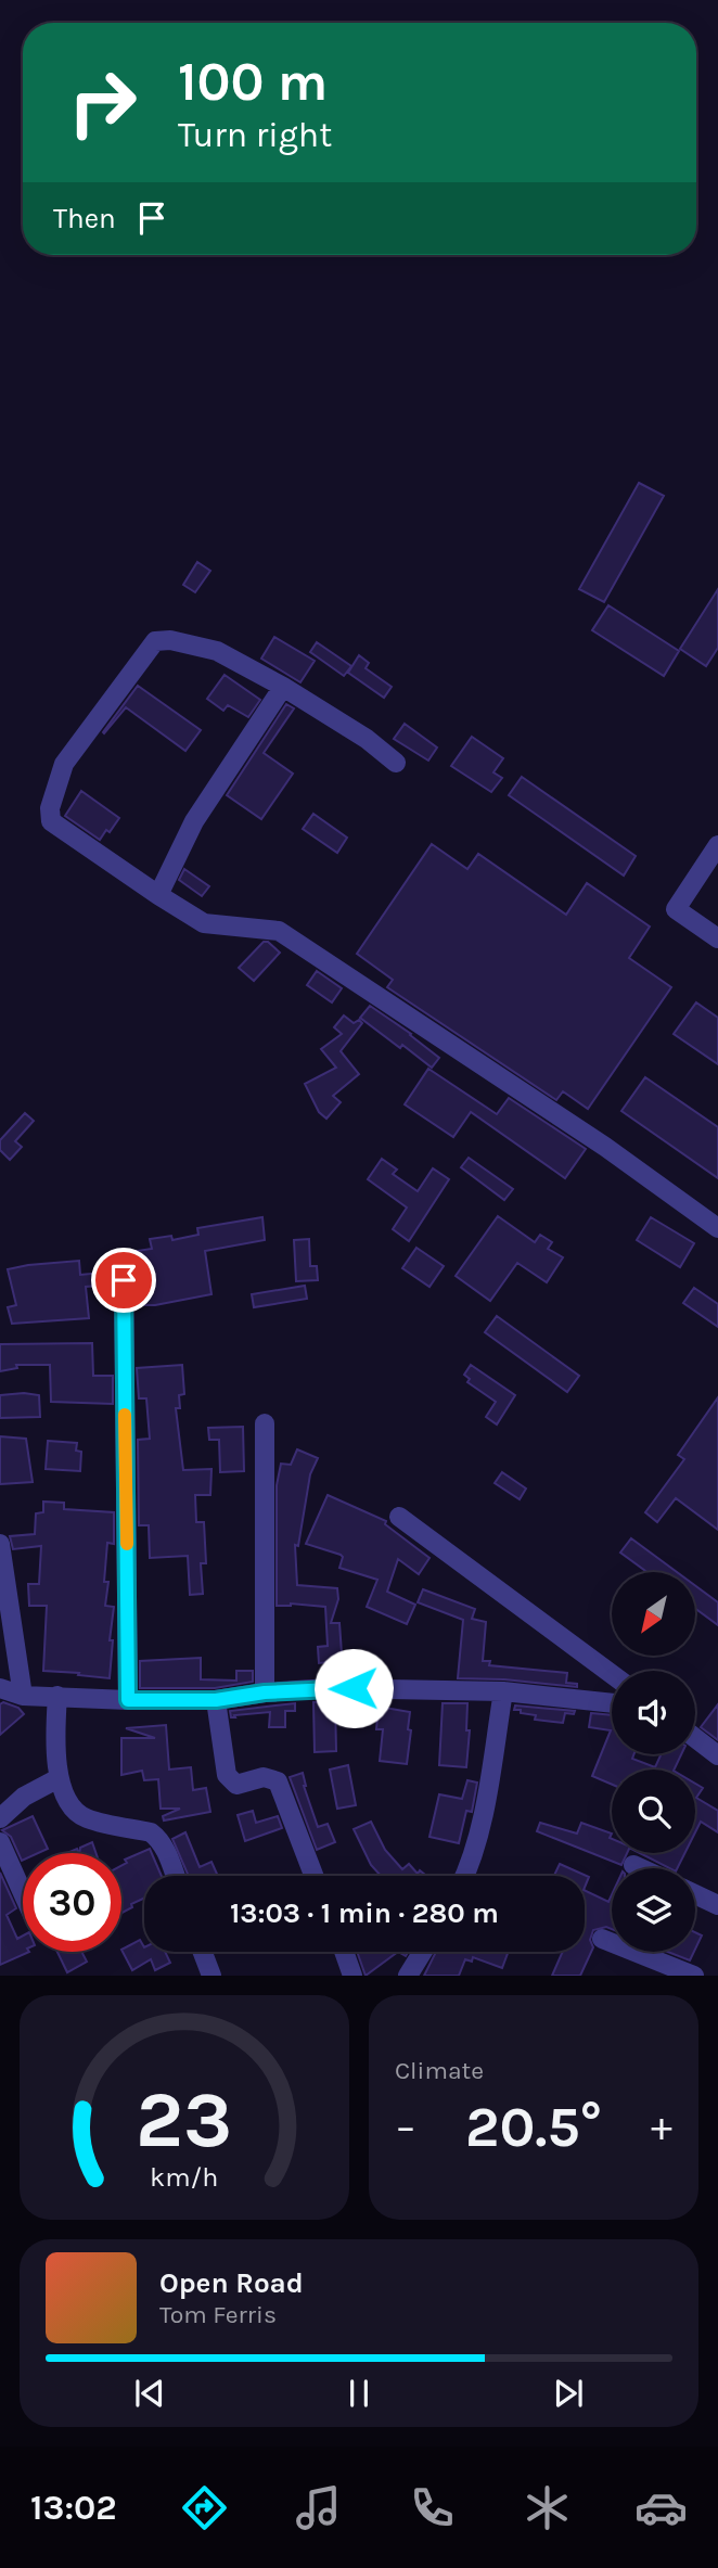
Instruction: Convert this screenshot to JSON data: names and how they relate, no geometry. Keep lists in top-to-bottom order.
{
  "north": "bottom left",
  "page": {
    "turn": ["100 m", "Turn right"],
    "then": "Then",
    "limit": "30",
    "trip": "13:03 · 1 min · 280 m",
    "tile": "Climate",
    "heat": ["−", "20.5°", "+"],
    "song": ["Open Road", "Tom Ferris"],
    "tabs": "13:02",
    "gauge": ["23", "km/h"]
  }
}
